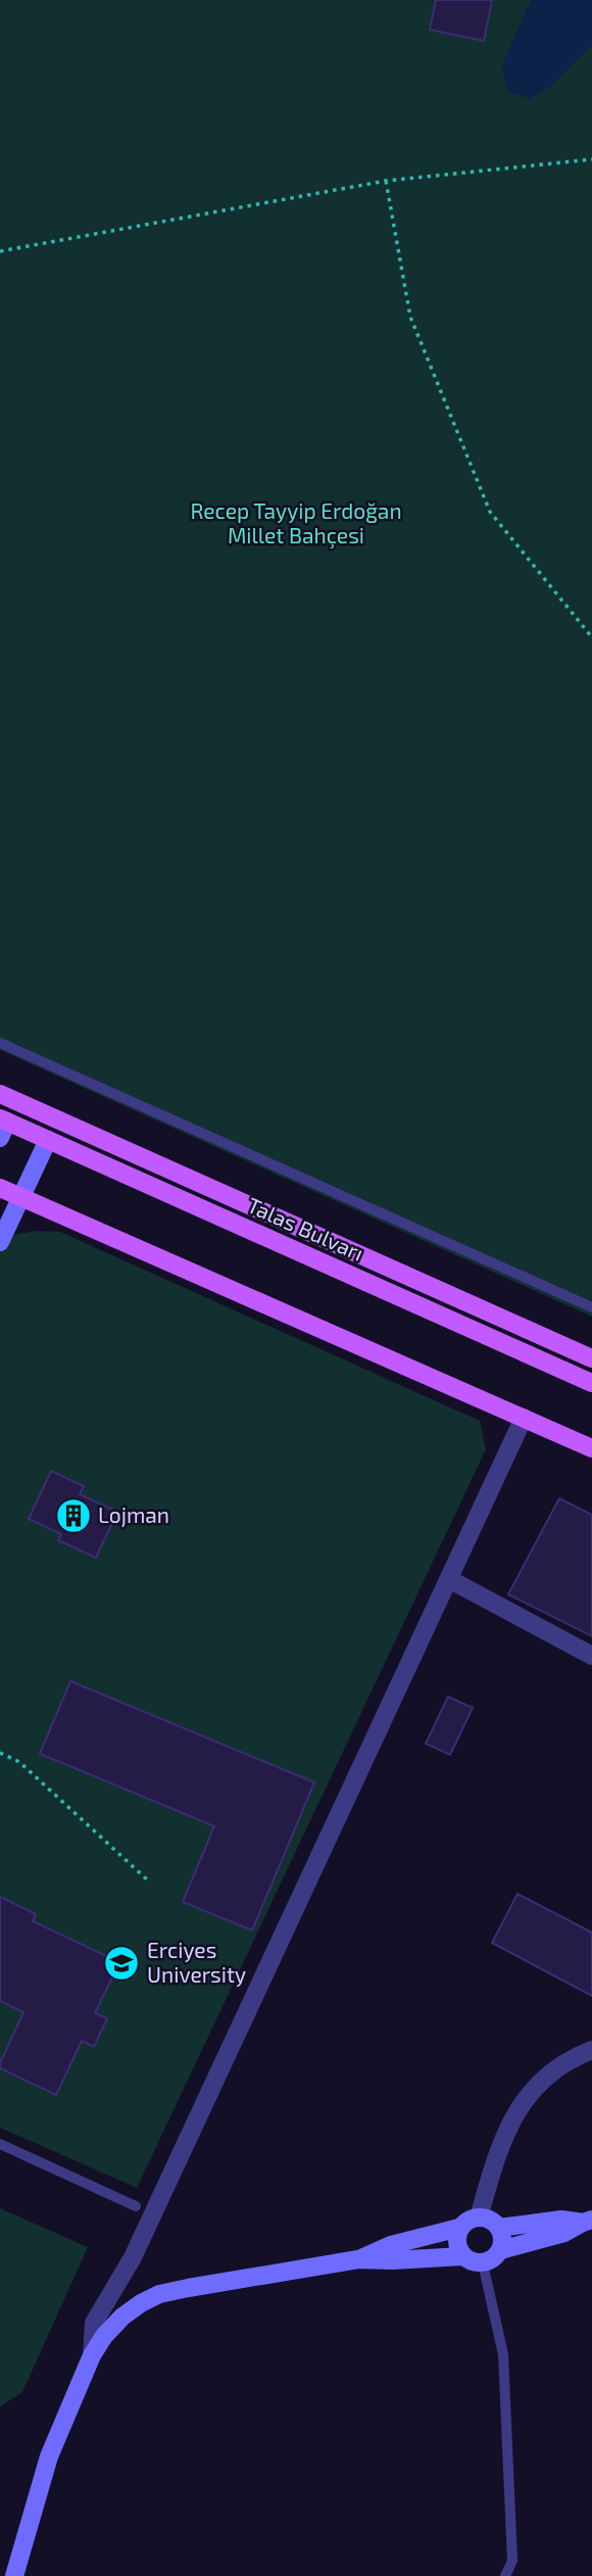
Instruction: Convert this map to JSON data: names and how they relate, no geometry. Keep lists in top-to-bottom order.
{
  "streets": {
    "main road": ["Talas Bulvarı"]
  },
  "parks": ["Recep Tayyip Erdoğan Millet Bahçesi"],
  "places": {
    "building": ["Lojman"],
    "school or university": ["Erciyes University"]
  }
}
